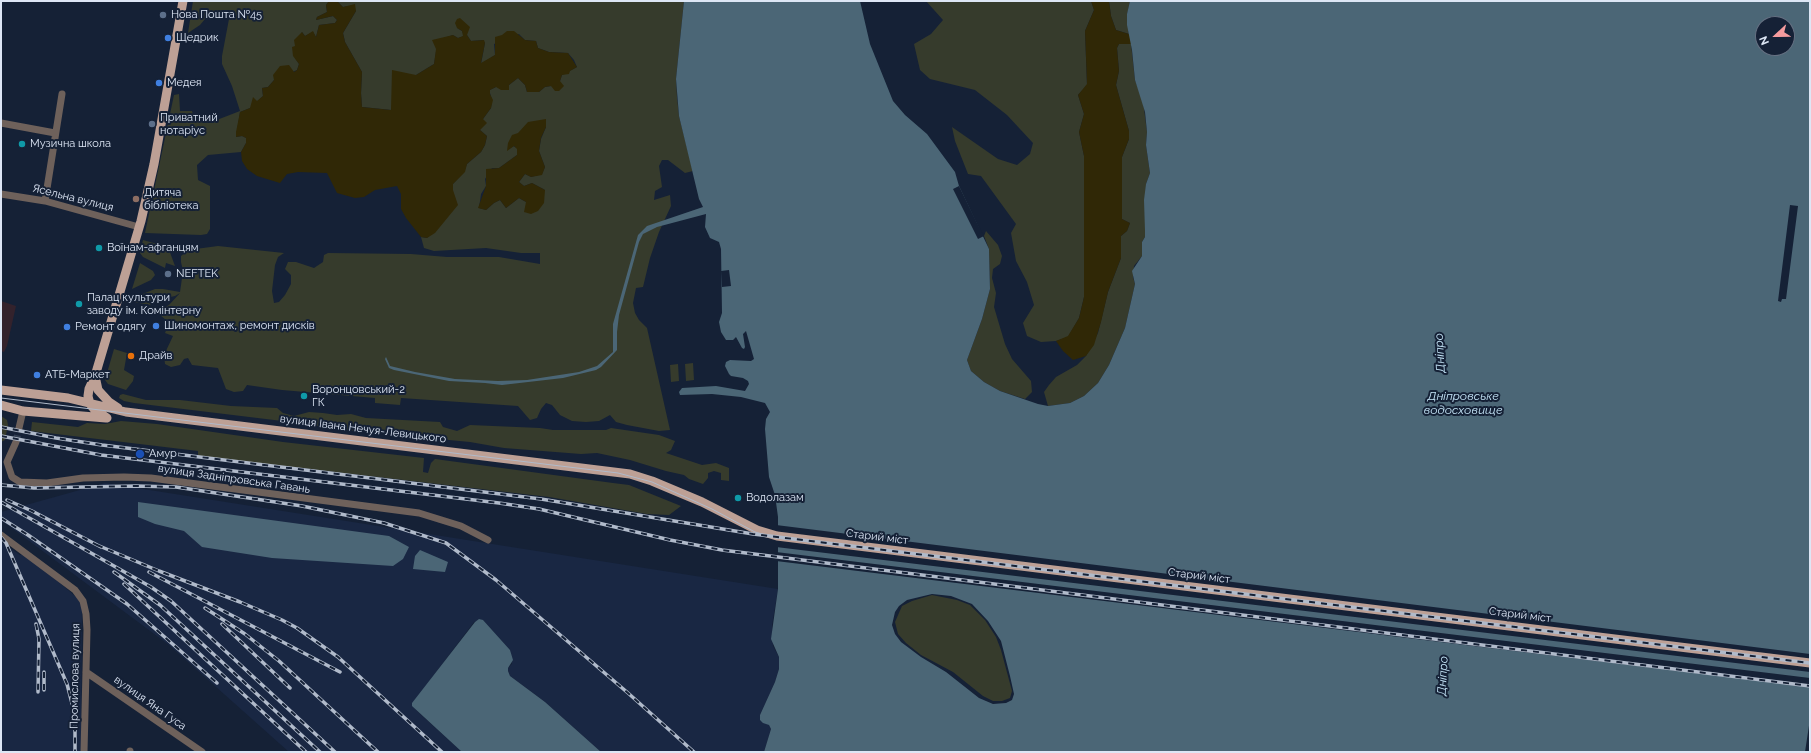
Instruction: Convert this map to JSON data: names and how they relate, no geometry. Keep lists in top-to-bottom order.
{
  "streets": {
    "main road": ["вулиця Івана Нечуя-Левицького", "Старий міст"],
    "street": [
      "Ясельна вулиця",
      "вулиця Задніпровська Гавань",
      "Промислова вулиця",
      "вулиця Яна Гуса"
    ]
  },
  "crossings": [
    ["вулиця Івана Нечуя-Левицького", "Старий міст"],
    ["Промислова вулиця", "вулиця Яна Гуса"]
  ],
  "water": ["Дніпро", "Дніпровське водосховище"],
  "places": [
    "Нова Пошта №45",
    "Щедрик",
    "Медея",
    "Приватний нотаріус",
    "Музична школа",
    "Дитяча бібліотека",
    "Воїнам-афганцям",
    "NEFTEK",
    "Палац культури заводу ім. Комінтерну",
    "Шиномонтаж, ремонт дисків",
    "Ремонт одягу",
    "Драйв",
    "АТБ-Маркет",
    "Воронцовський-2 ГК",
    "Амур",
    "Водолазам"
  ],
  "north": "left"
}
